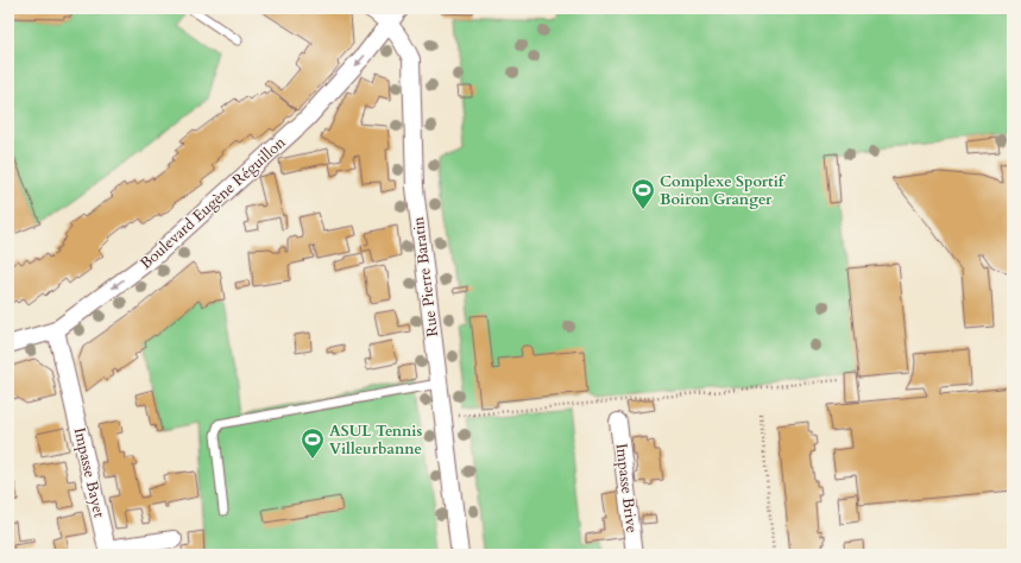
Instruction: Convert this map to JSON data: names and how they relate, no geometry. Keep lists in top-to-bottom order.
{
  "streets": {
    "street": [
      "Boulevard Eugène Réguillon",
      "Rue Pierre Baratin",
      "Impasse Bayet",
      "Impasse Brive"
    ]
  },
  "crossings": [
    ["Boulevard Eugène Réguillon", "Rue Pierre Baratin"],
    ["Boulevard Eugène Réguillon", "Impasse Bayet"]
  ],
  "one_way": ["Boulevard Eugène Réguillon"],
  "places": {
    "sports": ["Complexe Sportif Boiron Granger", "ASUL Tennis Villeurbanne"]
  }
}
